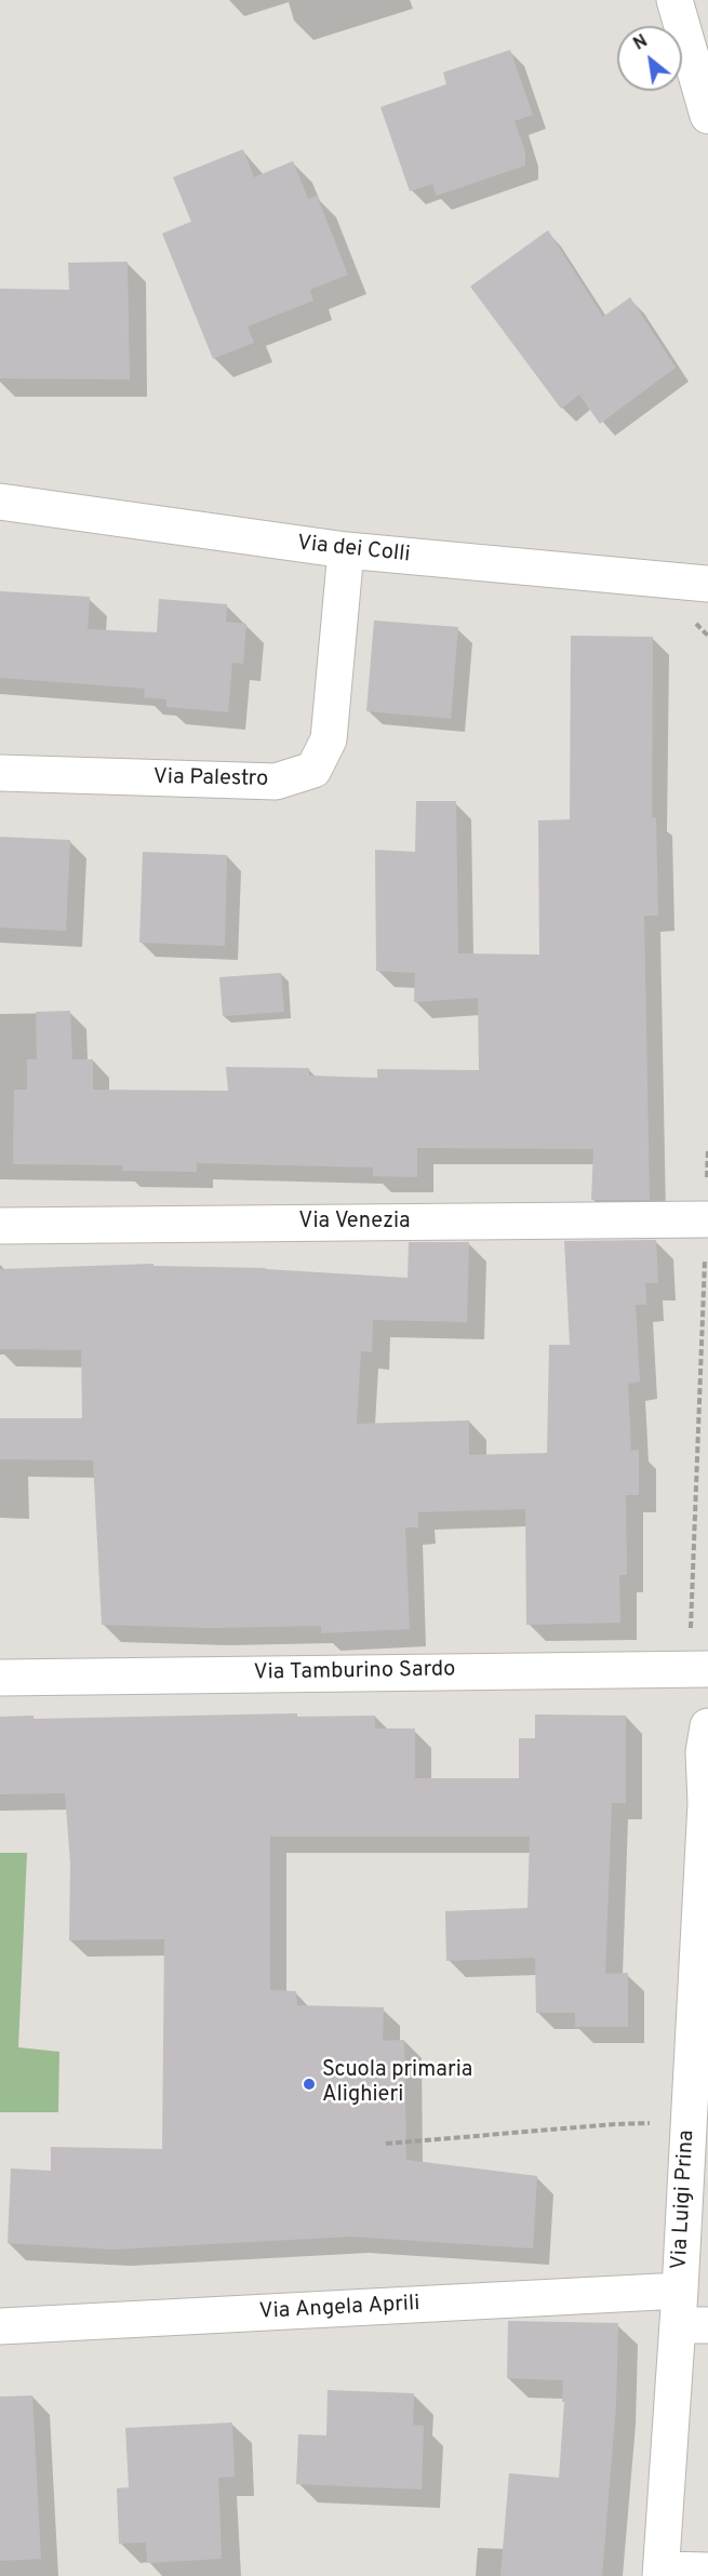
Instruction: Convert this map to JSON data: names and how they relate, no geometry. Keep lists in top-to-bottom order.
{
  "streets": {
    "street": [
      "Via dei Colli",
      "Via Palestro",
      "Via Venezia",
      "Via Tamburino Sardo",
      "Via Luigi Prina",
      "Via Angela Aprili"
    ]
  },
  "crossings": [
    ["Via dei Colli", "Via Palestro"],
    ["Via Luigi Prina", "Via Angela Aprili"]
  ],
  "places": ["Scuola primaria Alighieri"],
  "north": "top left"
}
